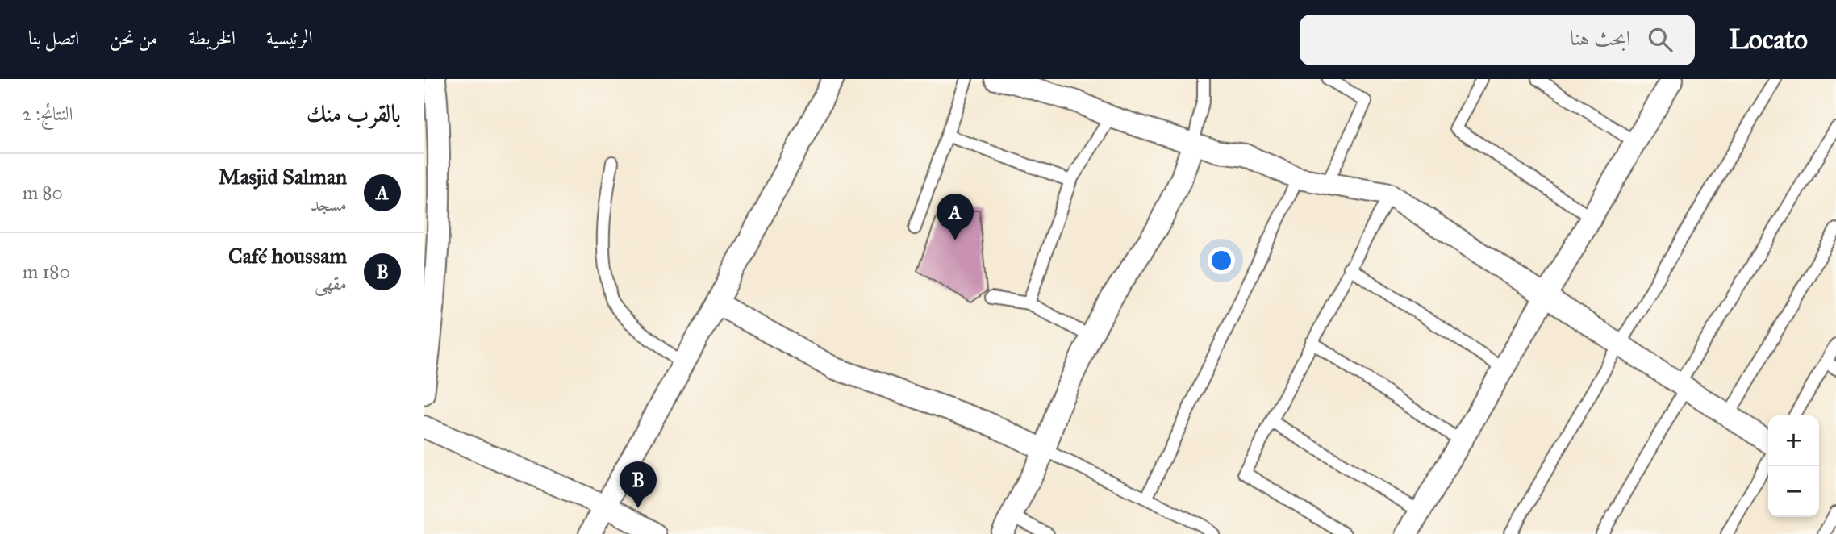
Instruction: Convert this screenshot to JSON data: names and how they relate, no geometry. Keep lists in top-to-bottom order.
{
  "page": {
    "header": "Locato",
    "search": "ابحث هنا",
    "nav": [
      "الرئيسية",
      "الخريطة",
      "من نحن",
      "اتصل بنا"
    ],
    "heading": ["بالقرب منك", "النتائج: 2"],
    "list": [
      {
        "mark": "A",
        "name": "Masjid Salman",
        "note": "مسجد",
        "value": "80 m"
      },
      {
        "mark": "B",
        "name": "Café houssam",
        "note": "مقهى",
        "value": "180 m"
      }
    ],
    "pins": ["A", "B"],
    "map_buttons": ["+", "−"]
  }
}
